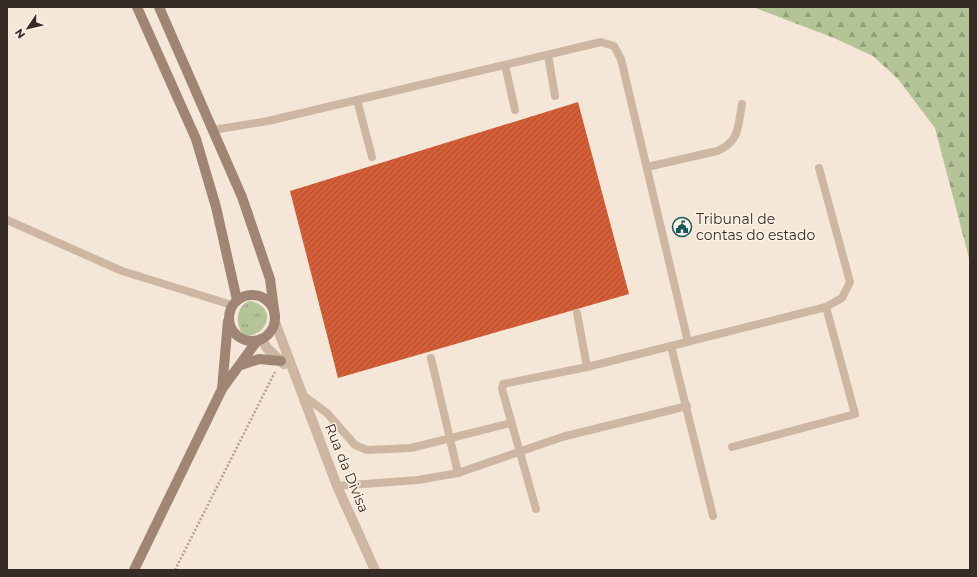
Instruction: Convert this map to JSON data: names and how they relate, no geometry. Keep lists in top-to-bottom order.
{
  "streets": {
    "street": ["Rua da Divisa"]
  },
  "places": {
    "public building": ["Tribunal de contas do estado"]
  },
  "north": "bottom left"
}
